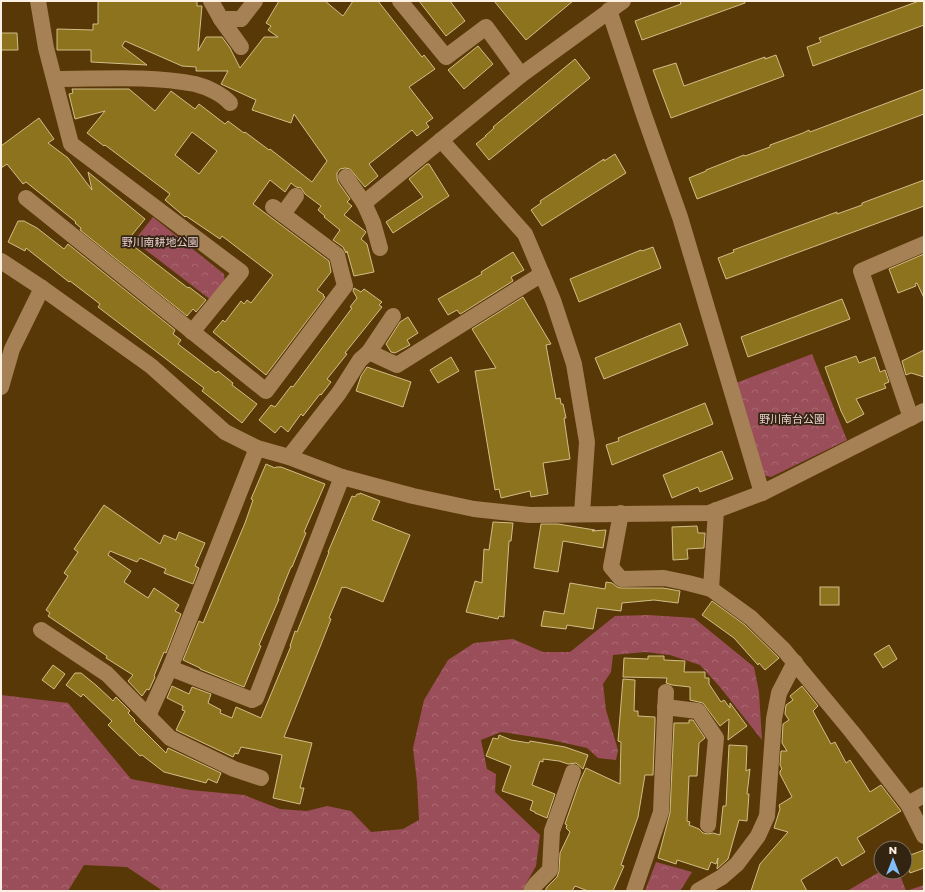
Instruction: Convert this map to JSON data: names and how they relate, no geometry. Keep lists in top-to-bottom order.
{
  "parks": ["野川南耕地公園", "野川南台公園"],
  "north": "top"
}
